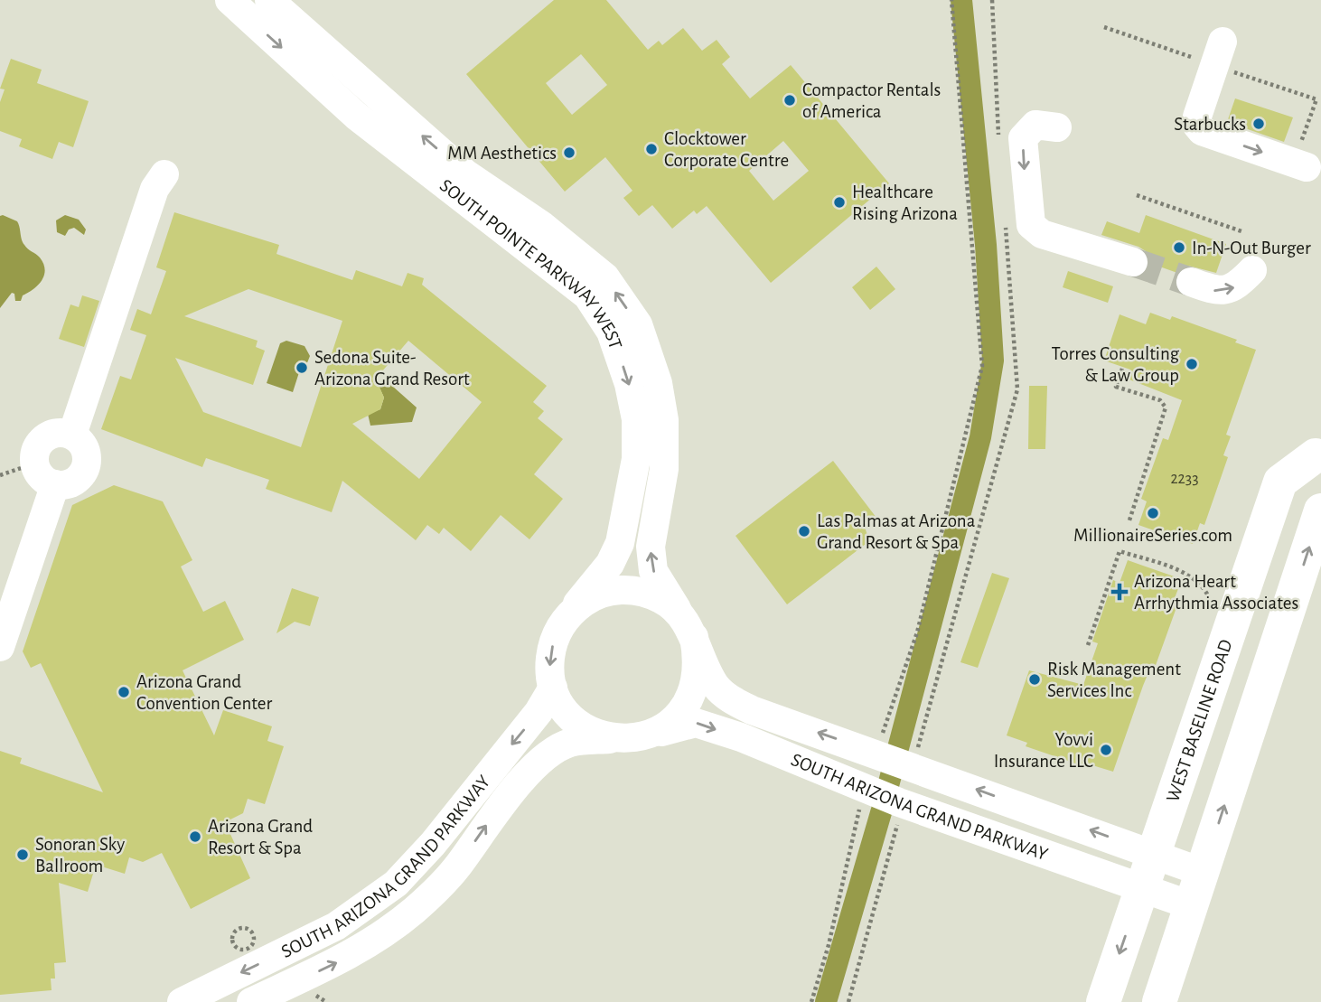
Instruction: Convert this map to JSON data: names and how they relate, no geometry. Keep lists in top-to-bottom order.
{
  "streets": {
    "main road": ["WEST BASELINE ROAD"],
    "street": ["SOUTH POINTE PARKWAY WEST", "SOUTH ARIZONA GRAND PARKWAY"]
  },
  "crossings": [
    ["SOUTH POINTE PARKWAY WEST", "SOUTH ARIZONA GRAND PARKWAY"],
    ["WEST BASELINE ROAD", "SOUTH ARIZONA GRAND PARKWAY"]
  ],
  "places": {
    "other": [
      "Compactor Rentals of America",
      "Starbucks",
      "Clocktower Corporate Centre",
      "MM Aesthetics",
      "Healthcare Rising Arizona",
      "In-N-Out Burger",
      "Torres Consulting & Law Group",
      "Sedona Suite- Arizona Grand Resort",
      "MillionaireSeries.com",
      "Las Palmas at Arizona Grand Resort & Spa",
      "Risk Management Services Inc",
      "Arizona Grand Convention Center",
      "Yovvi Insurance LLC",
      "Arizona Grand Resort & Spa",
      "Sonoran Sky Ballroom"
    ],
    "health": ["Arizona Heart Arrhythmia Associates"]
  },
  "house_numbers": ["2233"]
}
